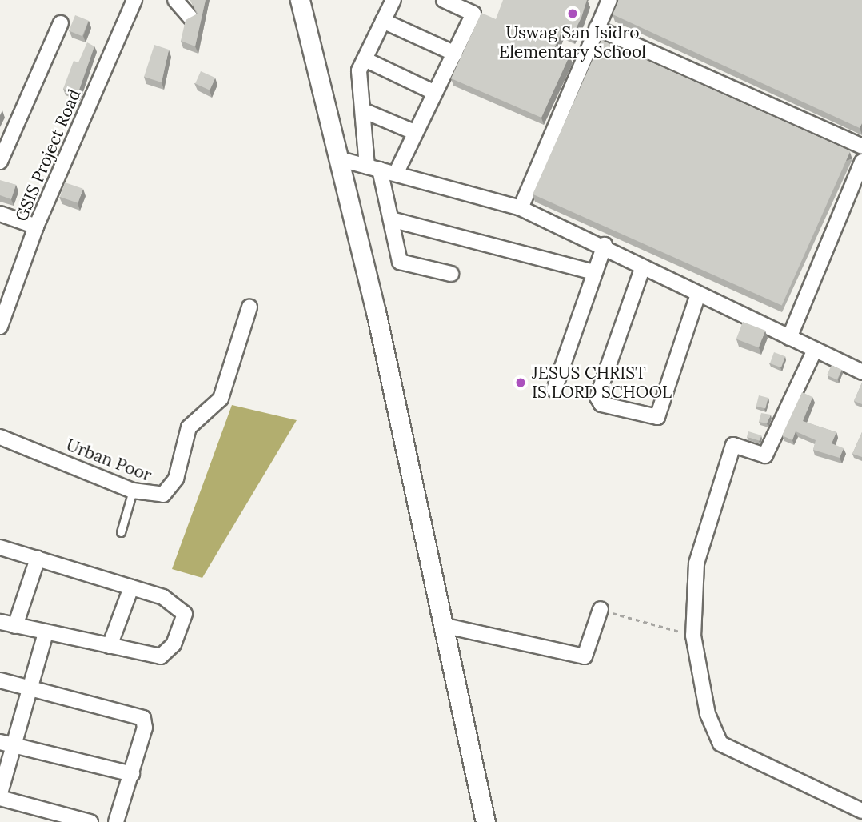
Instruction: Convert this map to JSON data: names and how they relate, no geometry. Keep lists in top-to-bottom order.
{
  "streets": {
    "street": ["GSIS Project Road", "Urban Poor"]
  },
  "places": ["Uswag San Isidro Elementary School", "JESUS CHRIST IS LORD SCHOOL"]
}
